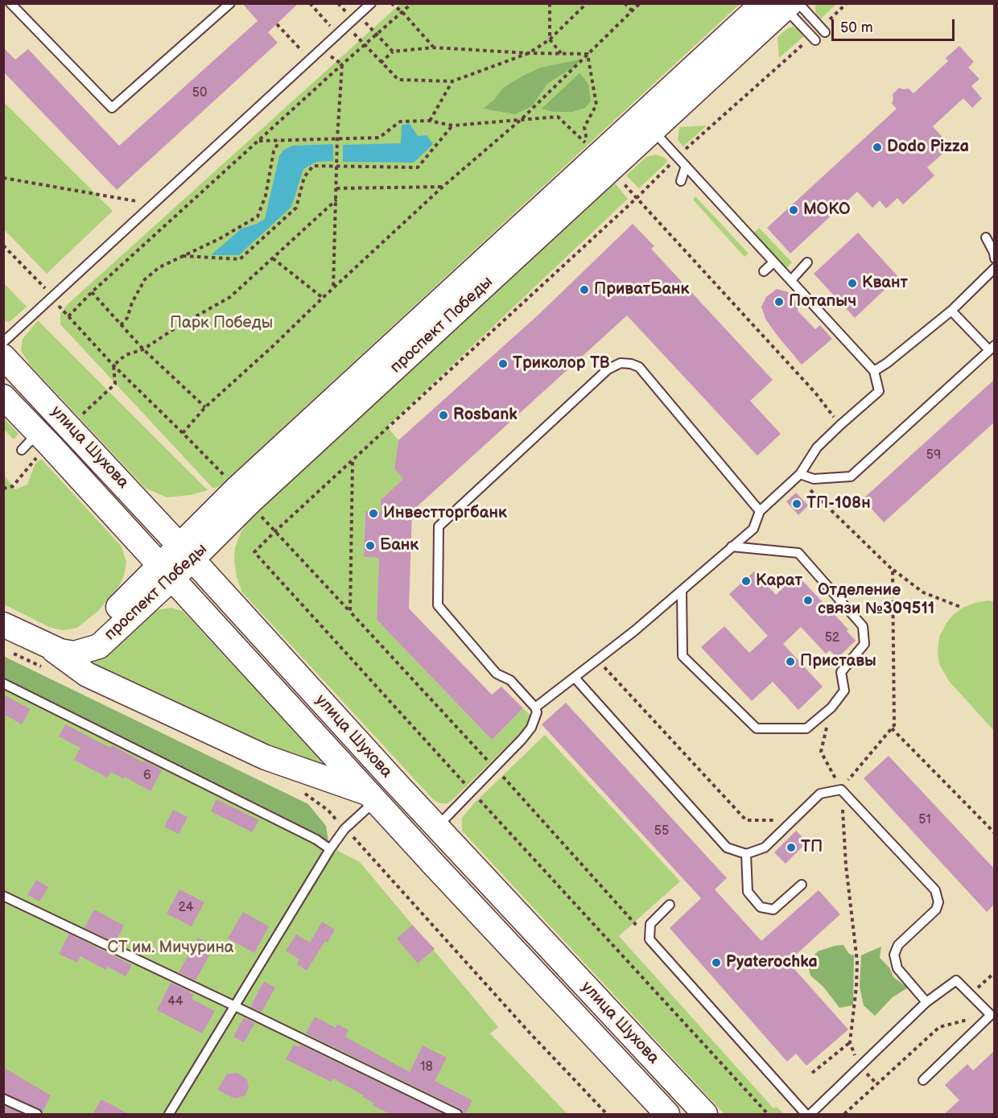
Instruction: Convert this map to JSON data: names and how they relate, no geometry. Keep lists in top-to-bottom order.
{
  "streets": {
    "main road": ["проспект Победы", "улица Шухова"]
  },
  "crossings": [
    ["проспект Победы", "улица Шухова"]
  ],
  "parks": ["Парк Победы", "СТ им. Мичурина"],
  "places": [
    "Dodo Pizza",
    "МОКО",
    "Квант",
    "ПриватБанк",
    "Потапыч",
    "Триколор ТВ",
    "Rosbank",
    "ТП-108н",
    "Инвестторгбанк",
    "Банк",
    "Карат",
    "Отделение связи №309511",
    "Приставы",
    "ТП",
    "Pyaterochka"
  ],
  "house_numbers": [
    "50",
    "59",
    "52",
    "6",
    "51",
    "55",
    "24",
    "44",
    "18"
  ],
  "scale_bar": "50 m"
}
